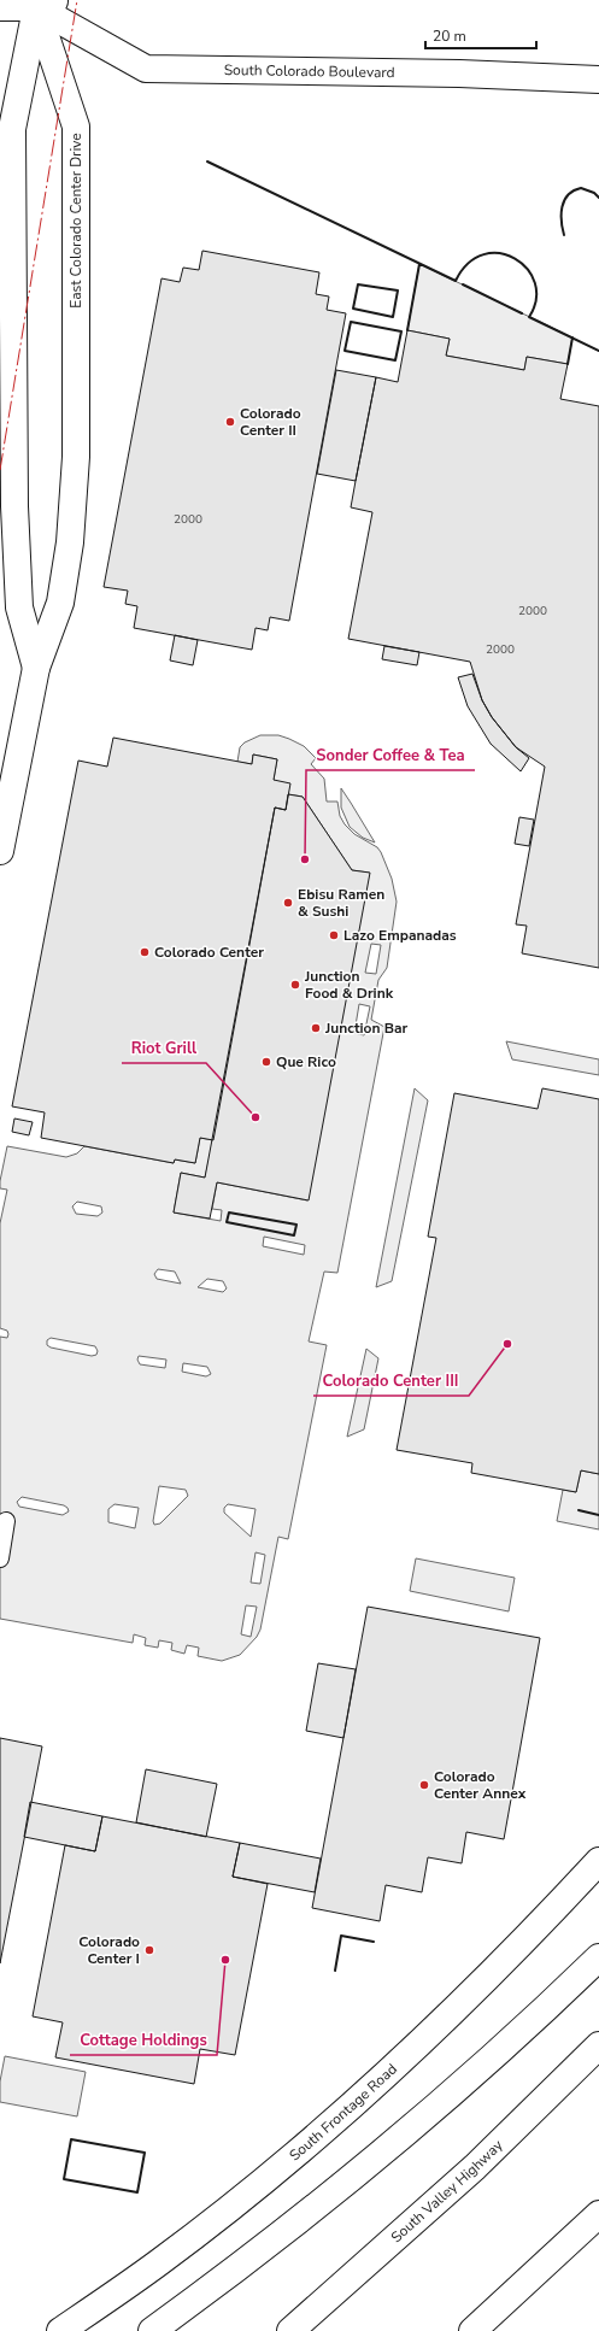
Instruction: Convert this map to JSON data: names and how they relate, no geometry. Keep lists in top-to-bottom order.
{
  "streets": {
    "main road": [
      "South Colorado Boulevard",
      "East Colorado Center Drive",
      "South Frontage Road",
      "South Valley Highway"
    ]
  },
  "crossings": [
    ["South Colorado Boulevard", "East Colorado Center Drive"]
  ],
  "places": [
    "Colorado Center II",
    "Sonder Coffee & Tea",
    "Ebisu Ramen & Sushi",
    "Lazo Empanadas",
    "Colorado Center",
    "Junction Food & Drink",
    "Junction Bar",
    "Que Rico",
    "Riot Grill",
    "Colorado Center III",
    "Colorado Center Annex",
    "Colorado Center I",
    "Cottage Holdings"
  ],
  "house_numbers": ["2000", "2000", "2000"],
  "scale_bar": "20 m"
}
